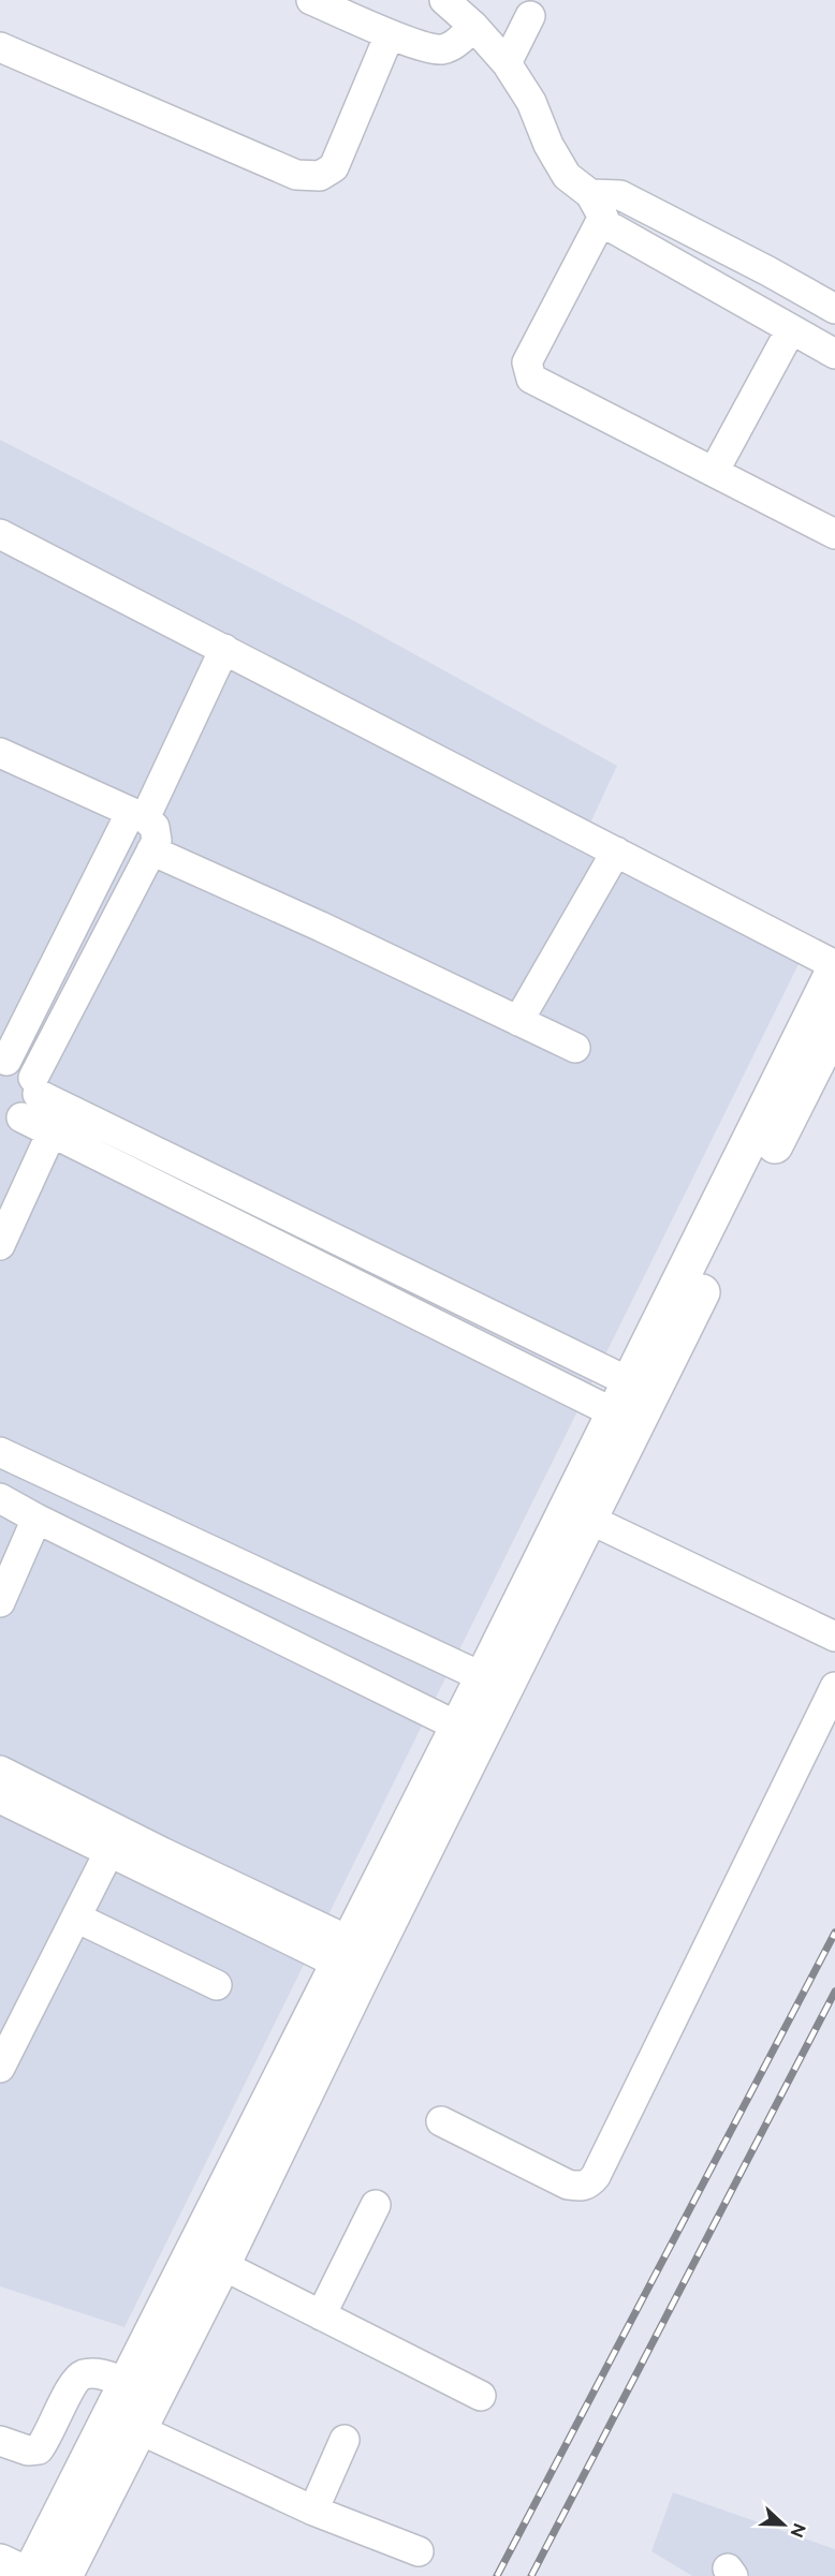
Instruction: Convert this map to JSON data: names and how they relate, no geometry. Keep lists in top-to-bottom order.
{
  "north": "right"
}
